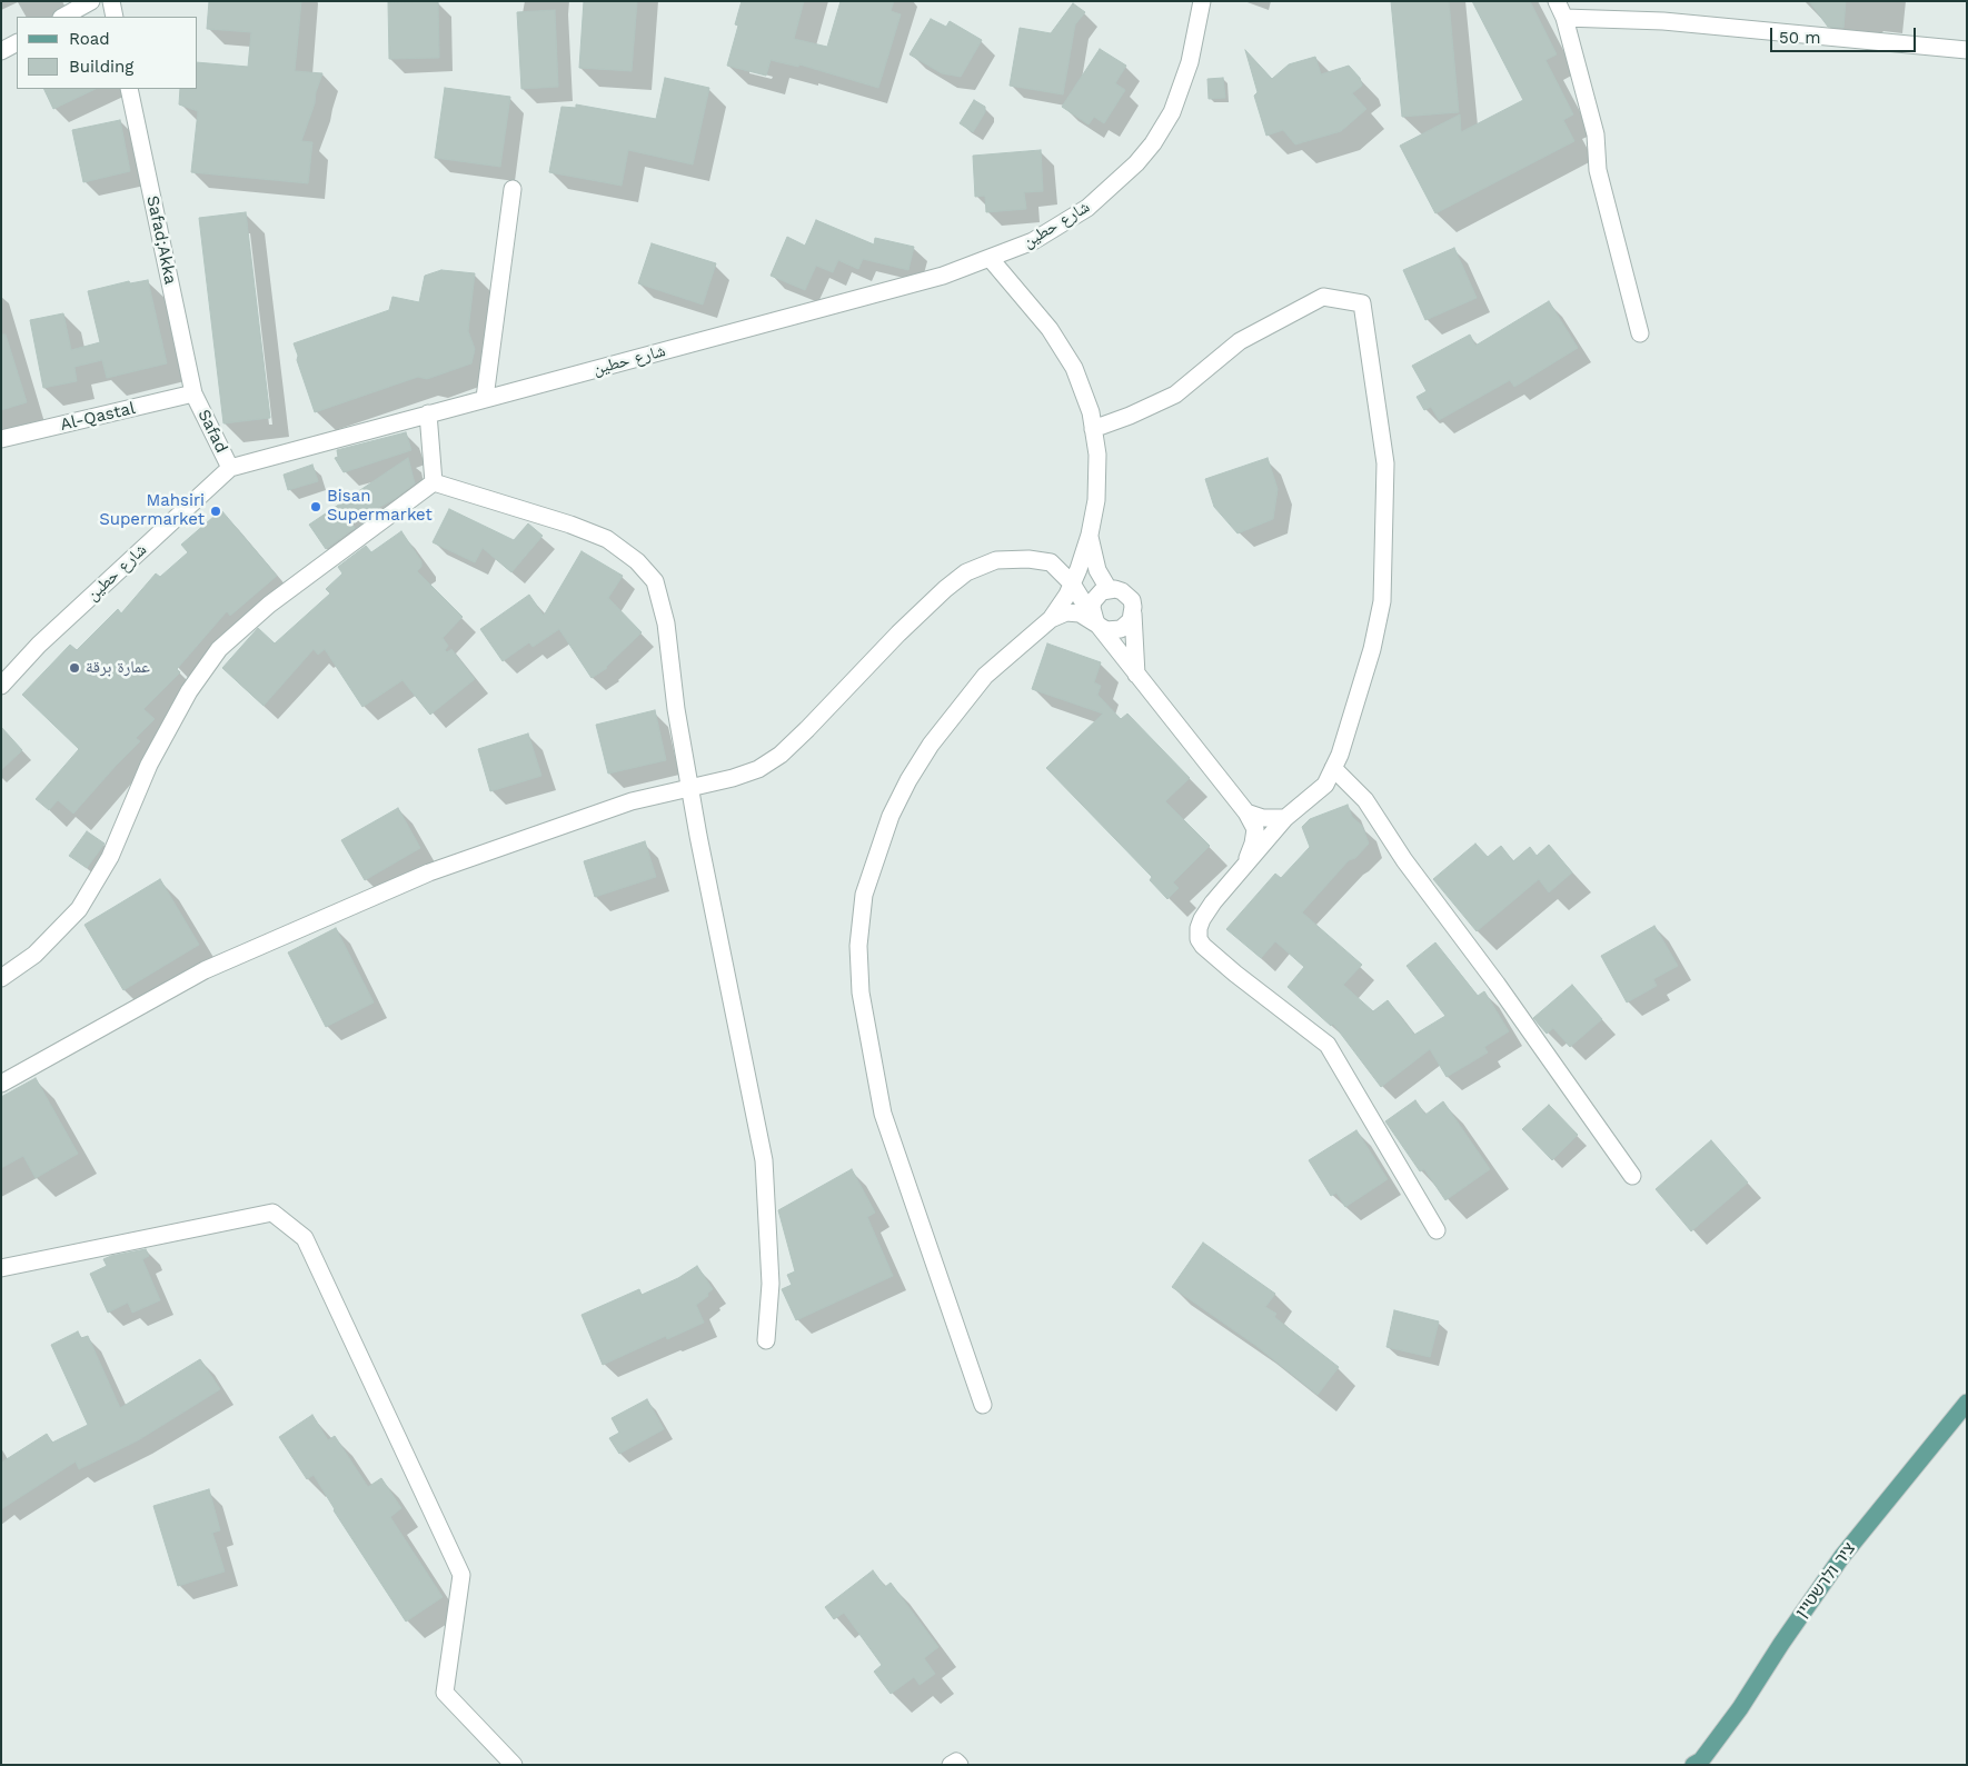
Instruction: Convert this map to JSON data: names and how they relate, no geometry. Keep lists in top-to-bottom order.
{
  "streets": {
    "main road": ["ציר ולרשטיין"],
    "street": [
      "شارع حطين",
      "Safad;Akka",
      "Al-Qastal",
      "Safad"
    ]
  },
  "crossings": [
    ["شارع حطين", "Safad"],
    ["Safad;Akka", "Al-Qastal"],
    ["Safad;Akka", "Safad"],
    ["Al-Qastal", "Safad"]
  ],
  "places": ["Bisan Supermarket", "Mahsiri Supermarket", "عمارة برقة"],
  "legend": ["Road", "Building"],
  "scale_bar": "50 m"
}
